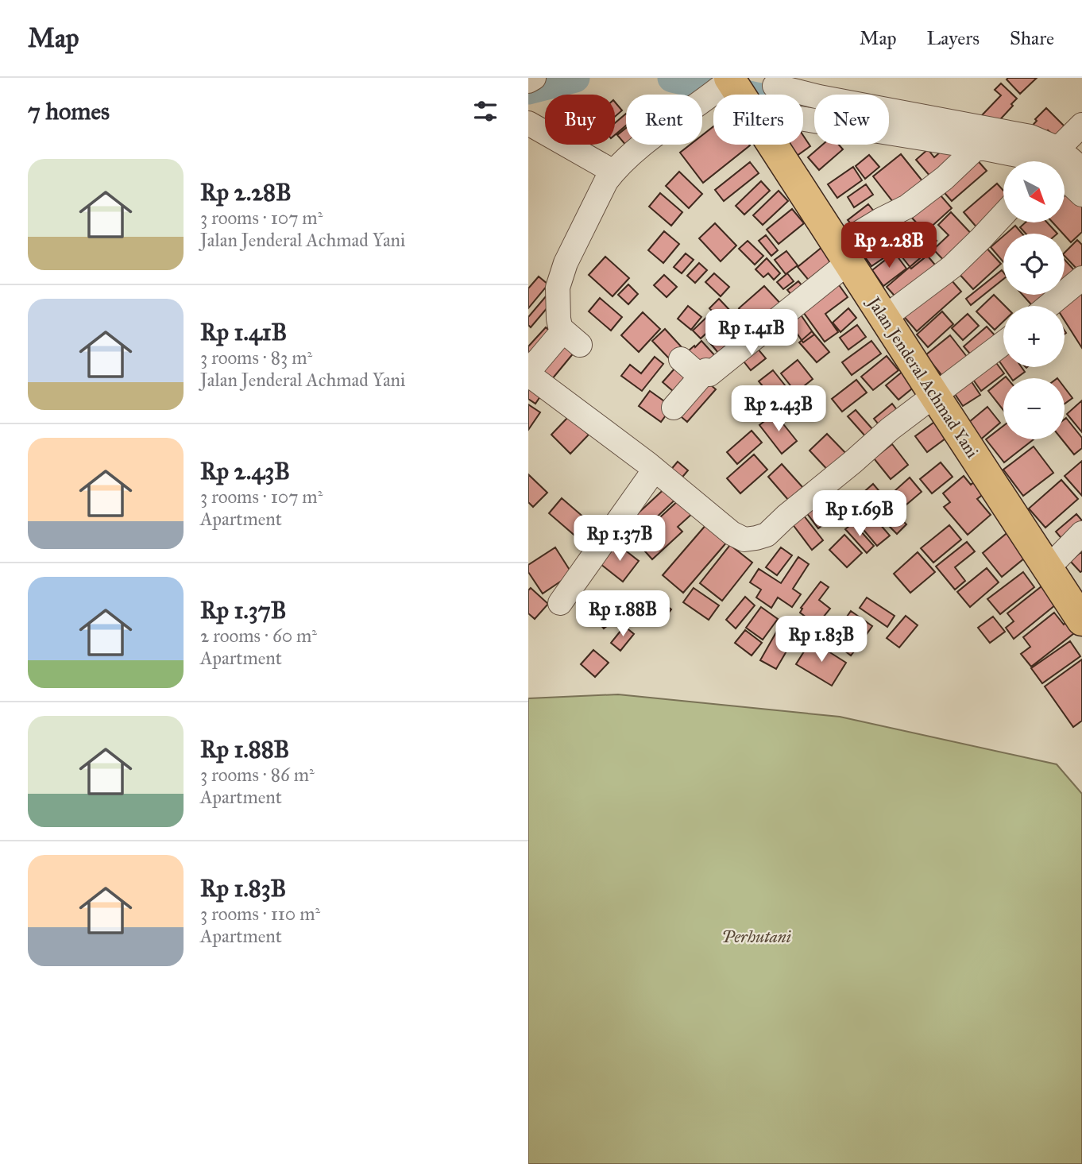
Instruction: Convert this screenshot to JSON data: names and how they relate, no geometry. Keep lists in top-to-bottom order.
{
  "streets": {
    "main road": ["Jalan Jenderal Achmad Yani"]
  },
  "parks": ["Perhutani"],
  "north": "bottom right",
  "page": {
    "header": "Map",
    "nav": ["Map", "Layers", "Share"],
    "heading": "7 homes",
    "chip": [
      "Buy",
      "Rent",
      "Filters",
      "New"
    ],
    "list": [
      {
        "name": "Rp 2.28B",
        "note": "3 rooms · 107 m² · Jalan Jenderal Achmad Yani"
      },
      {
        "name": "Rp 1.41B",
        "note": "3 rooms · 83 m² · Jalan Jenderal Achmad Yani"
      },
      {
        "name": "Rp 2.43B",
        "note": "3 rooms · 107 m² · Apartment"
      },
      {
        "name": "Rp 1.37B",
        "note": "2 rooms · 60 m² · Apartment"
      },
      {
        "name": "Rp 1.88B",
        "note": "3 rooms · 86 m² · Apartment"
      },
      {
        "name": "Rp 1.83B",
        "note": "3 rooms · 110 m² · Apartment"
      }
    ],
    "map_buttons": ["+", "−"],
    "price": [
      "Rp 2.28B",
      "Rp 1.41B",
      "Rp 2.43B",
      "Rp 1.69B",
      "Rp 1.37B",
      "Rp 1.88B",
      "Rp 1.83B"
    ]
  }
}
